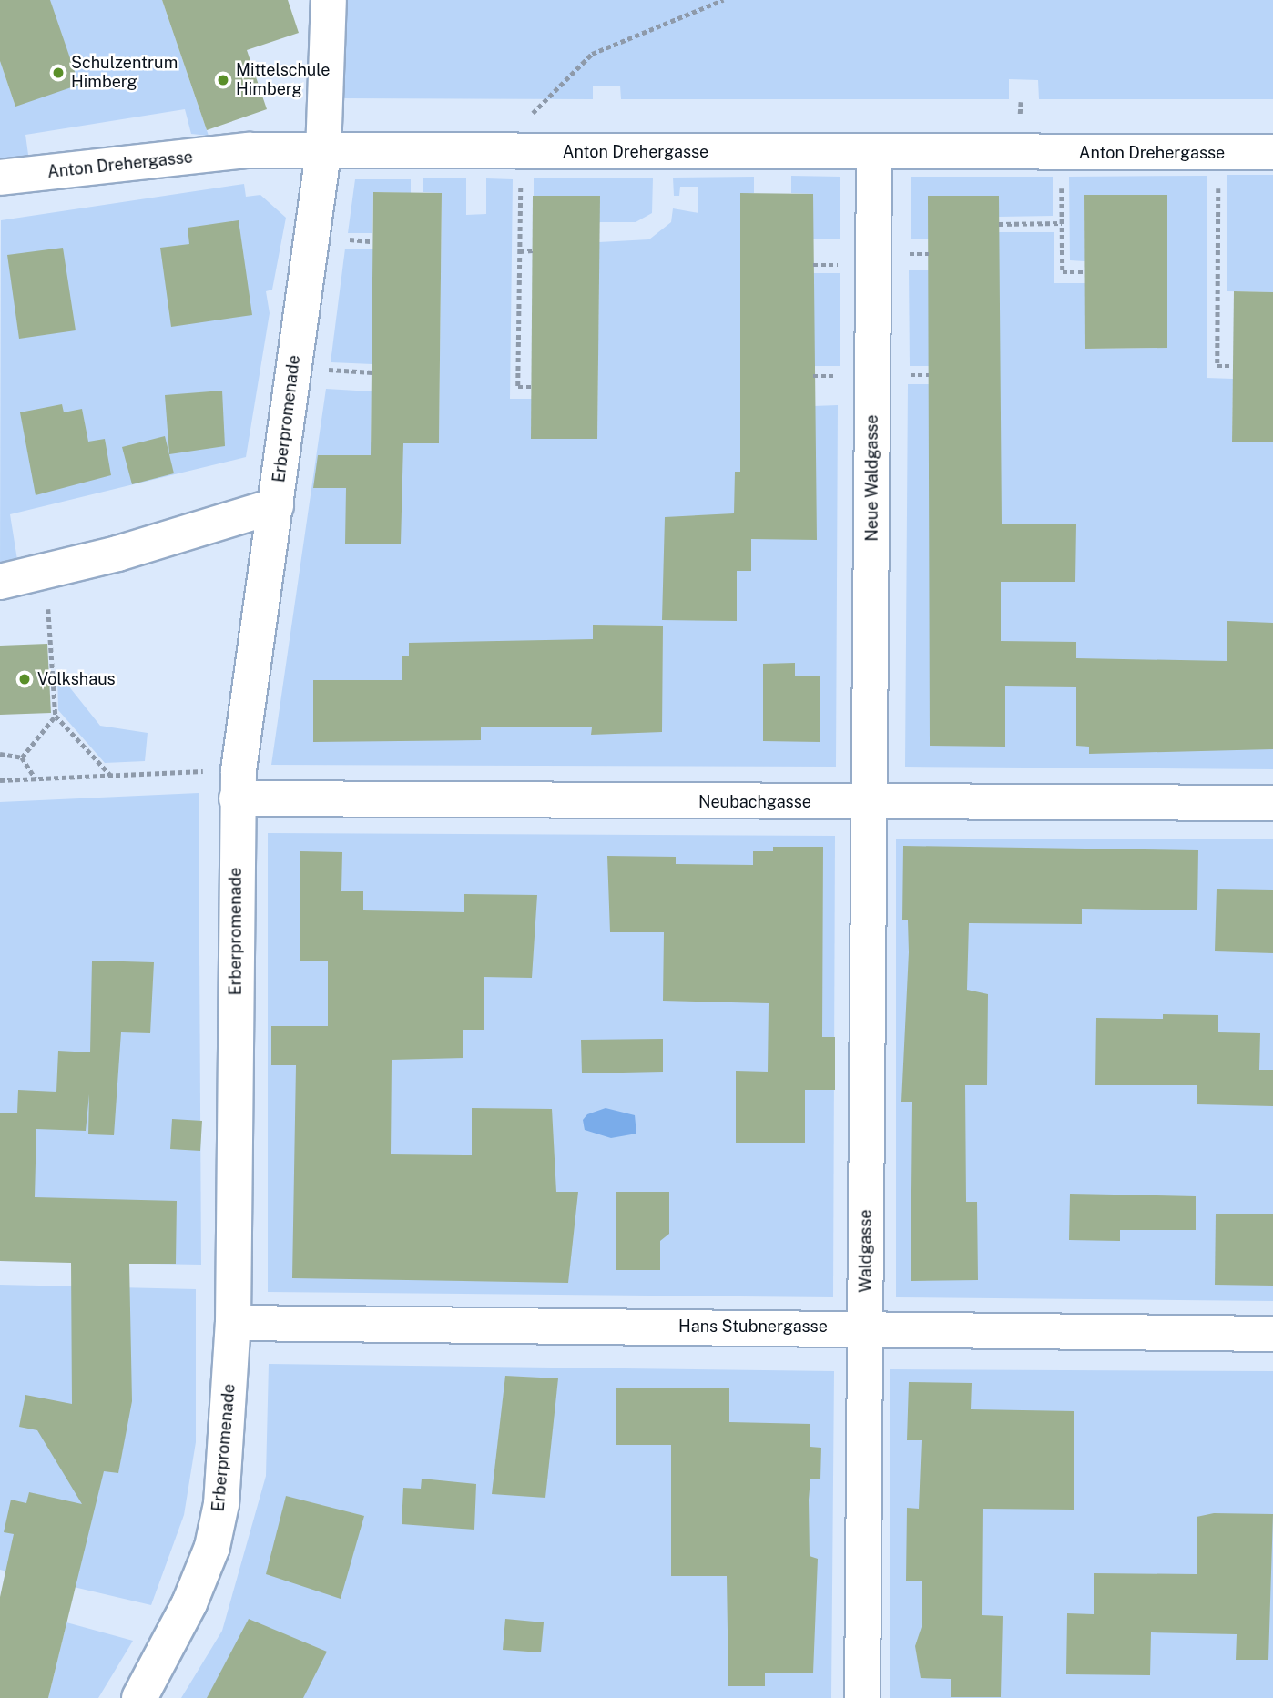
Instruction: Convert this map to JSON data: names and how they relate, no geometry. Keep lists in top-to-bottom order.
{
  "streets": {
    "street": [
      "Anton Drehergasse",
      "Erberpromenade",
      "Neue Waldgasse",
      "Neubachgasse",
      "Waldgasse",
      "Hans Stubnergasse"
    ]
  },
  "crossings": [
    ["Anton Drehergasse", "Erberpromenade"],
    ["Anton Drehergasse", "Neue Waldgasse"],
    ["Erberpromenade", "Neubachgasse"],
    ["Erberpromenade", "Hans Stubnergasse"],
    ["Neue Waldgasse", "Neubachgasse"],
    ["Neue Waldgasse", "Waldgasse"],
    ["Neubachgasse", "Waldgasse"],
    ["Waldgasse", "Hans Stubnergasse"]
  ],
  "places": ["Schulzentrum Himberg", "Mittelschule Himberg", "Volkshaus"]
}
